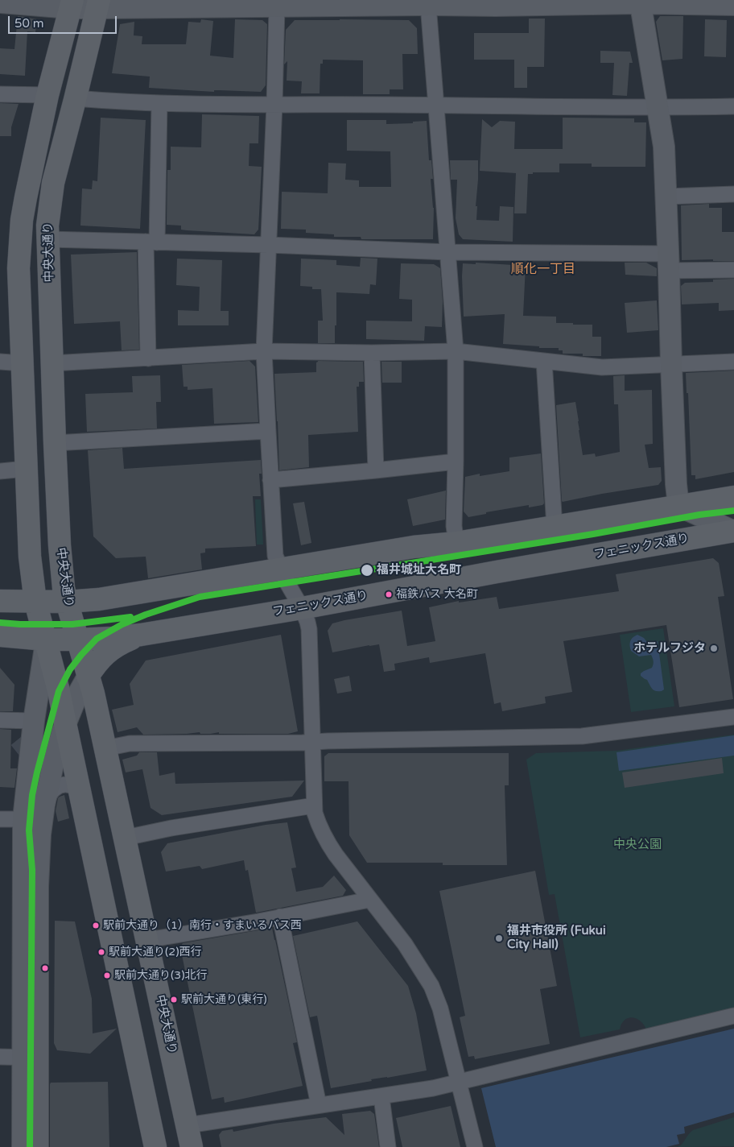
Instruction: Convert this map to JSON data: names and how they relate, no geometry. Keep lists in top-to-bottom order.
{
  "streets": {
    "main road": ["中央大通り", "フェニックス通り"]
  },
  "crossings": [
    ["中央大通り", "フェニックス通り"]
  ],
  "districts": ["順化一丁目"],
  "parks": ["中央公園"],
  "places": [
    "福井城址大名町",
    "福鉄バス 大名町",
    "ホテルフジタ",
    "駅前大通り（1）南行・すまいるバス西",
    "福井市役所 (Fukui City Hall)",
    "駅前大通り(2)西行",
    "駅前大通り(3)北行",
    "駅前大通り(東行)"
  ],
  "scale_bar": "50 m"
}
